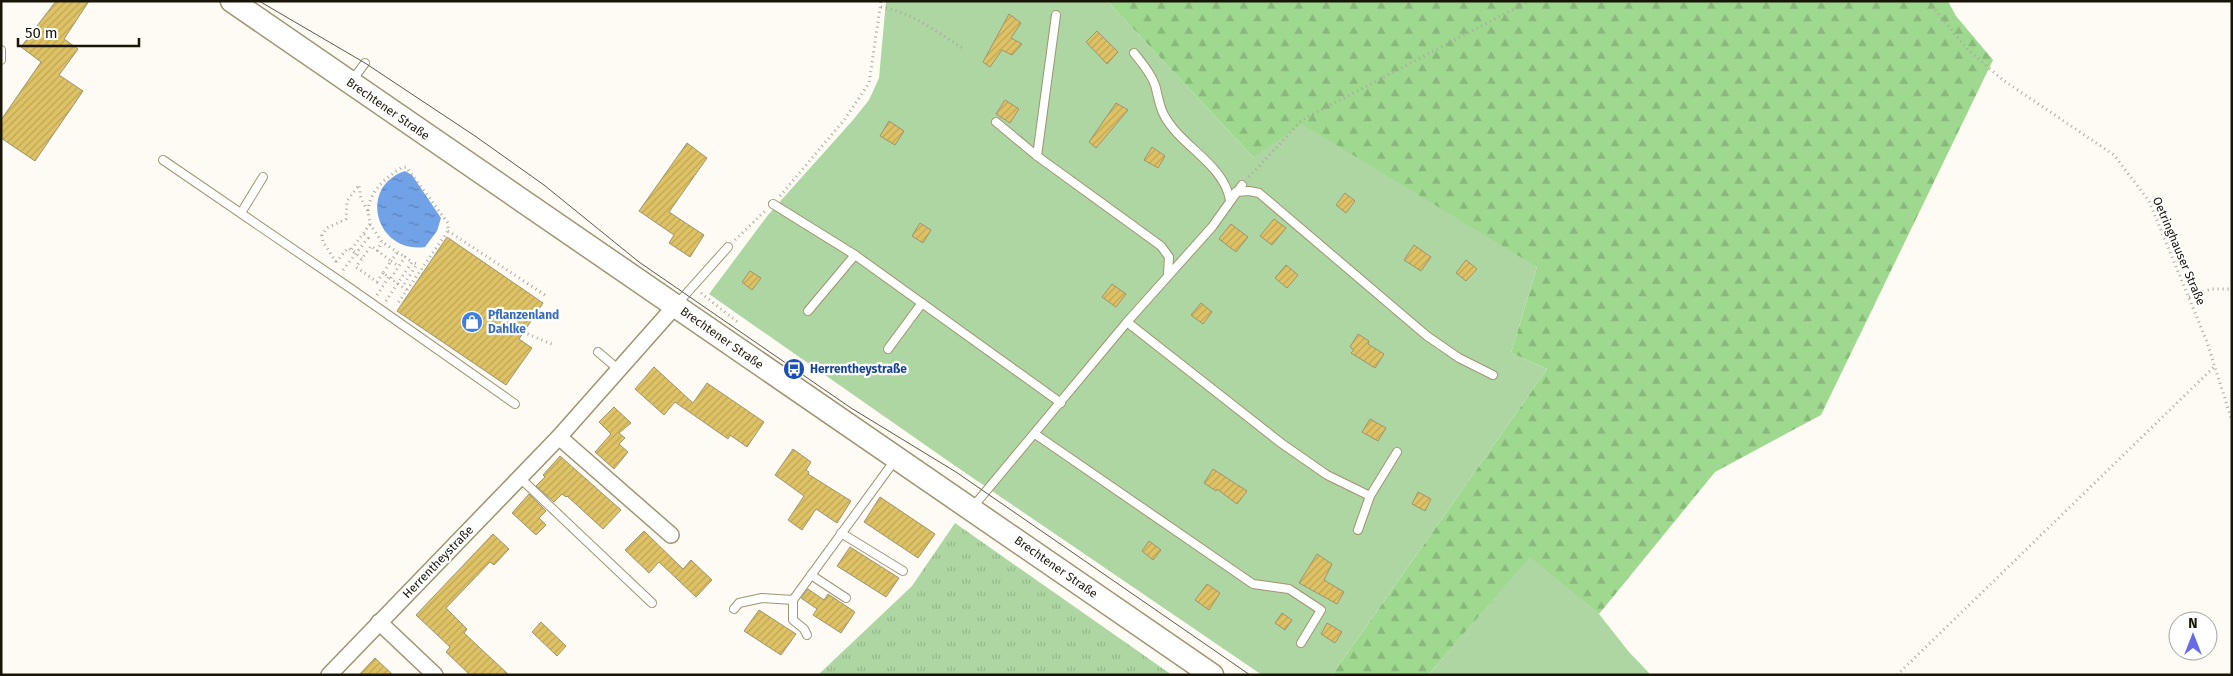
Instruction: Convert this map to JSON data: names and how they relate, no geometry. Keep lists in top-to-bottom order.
{
  "streets": {
    "main road": ["Brechtener Straße"],
    "street": ["Herrentheystraße"],
    "path": ["Oetringhauser Straße"]
  },
  "crossings": [
    ["Brechtener Straße", "Herrentheystraße"]
  ],
  "places": {
    "shop": ["Pflanzenland Dahlke"],
    "bus stop": ["Herrentheystraße"]
  },
  "scale_bar": "50 m",
  "north": "top"
}
